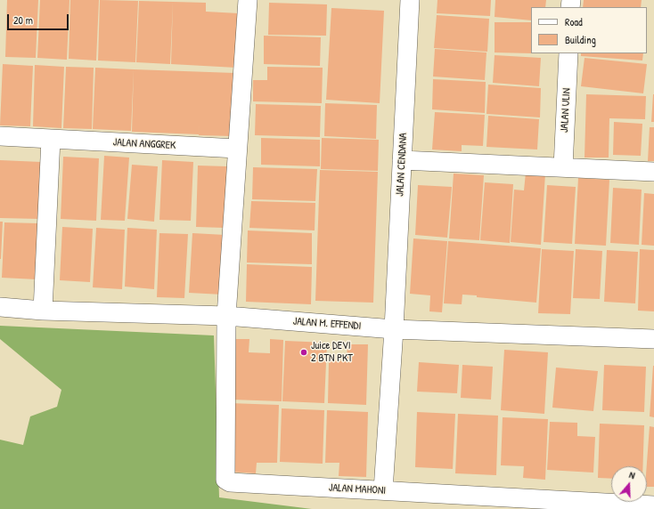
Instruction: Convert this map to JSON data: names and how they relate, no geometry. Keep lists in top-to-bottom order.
{
  "streets": {
    "street": [
      "JALAN ULIN",
      "JALAN ANGGREK",
      "JALAN CENDANA",
      "JALAN M. EFFENDI",
      "JALAN MAHONI"
    ]
  },
  "crossings": [
    ["JALAN CENDANA", "JALAN M. EFFENDI"],
    ["JALAN CENDANA", "JALAN MAHONI"],
    ["JALAN M. EFFENDI", "JALAN MAHONI"]
  ],
  "places": ["Juice DEVI 2 BTN PKT"],
  "legend": ["Road", "Building"],
  "scale_bar": "20 m",
  "north": "top"
}
